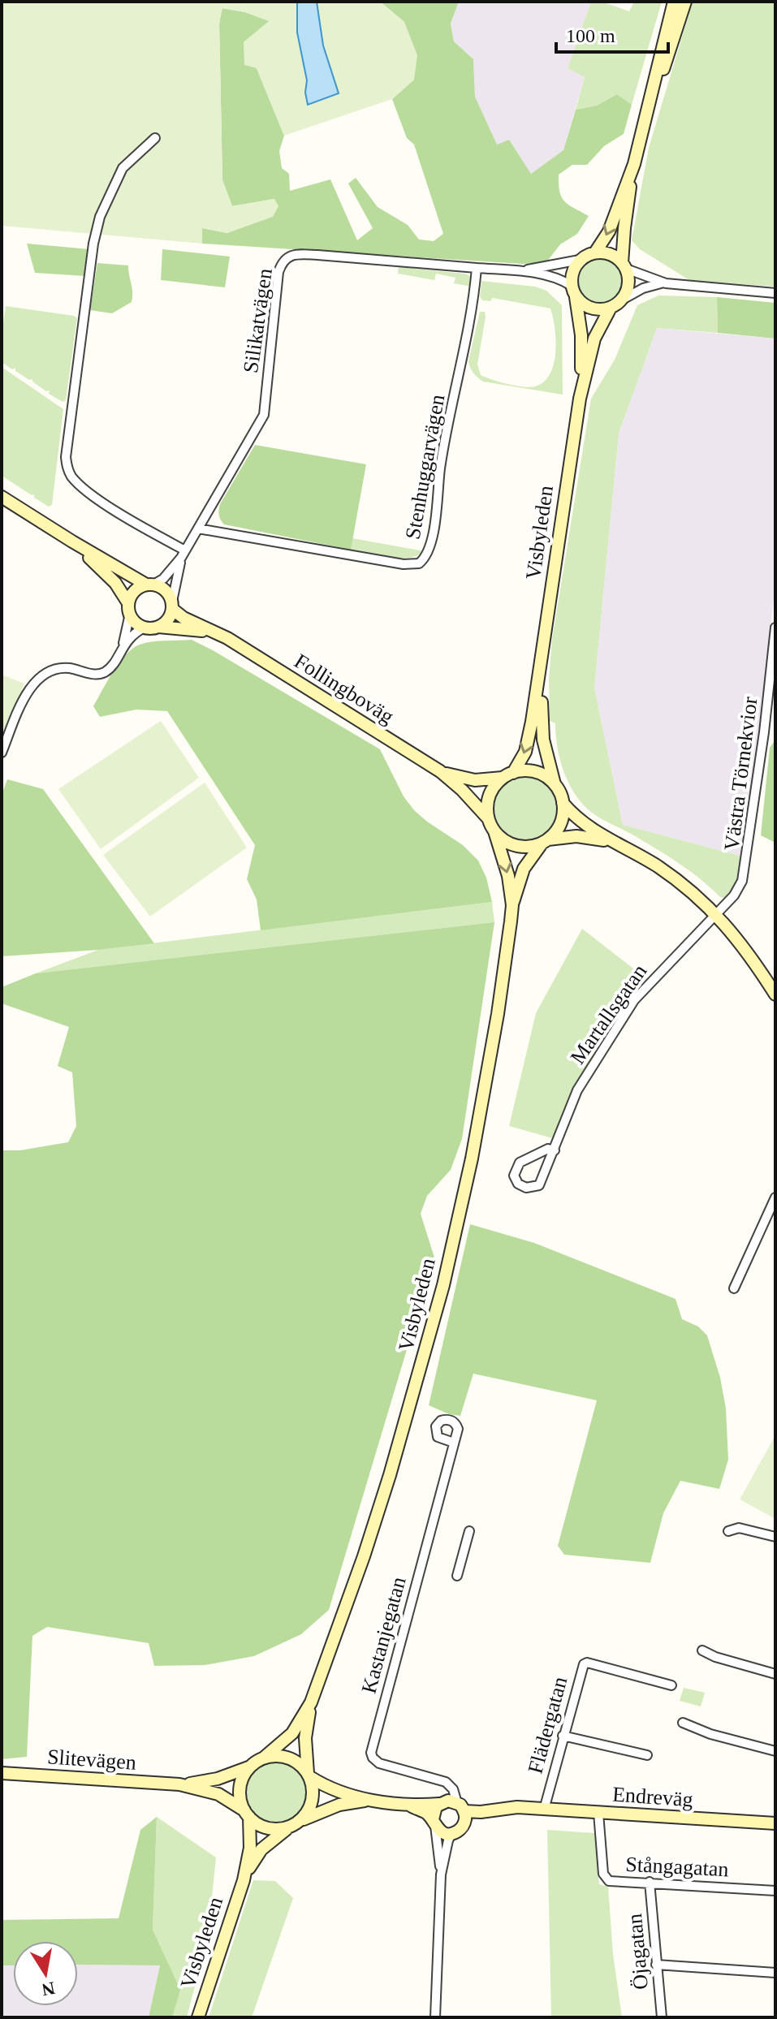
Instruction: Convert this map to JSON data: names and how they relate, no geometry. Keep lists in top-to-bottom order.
{
  "streets": {
    "main road": [
      "Visbyleden",
      "Follingboväg",
      "Slitevägen",
      "Endreväg"
    ],
    "street": [
      "Silikatvägen",
      "Stenhuggarvägen",
      "Västra Törnekvior",
      "Martallsgatan",
      "Kastanjegatan",
      "Flädergatan",
      "Stångagatan",
      "Öjagatan"
    ]
  },
  "crossings": [
    ["Silikatvägen", "Stenhuggarvägen"],
    ["Visbyleden", "Follingboväg"],
    ["Visbyleden", "Slitevägen"],
    ["Västra Törnekvior", "Martallsgatan"],
    ["Flädergatan", "Endreväg"],
    ["Endreväg", "Stångagatan"],
    ["Stångagatan", "Öjagatan"]
  ],
  "scale_bar": "100 m",
  "north": "bottom"
}
